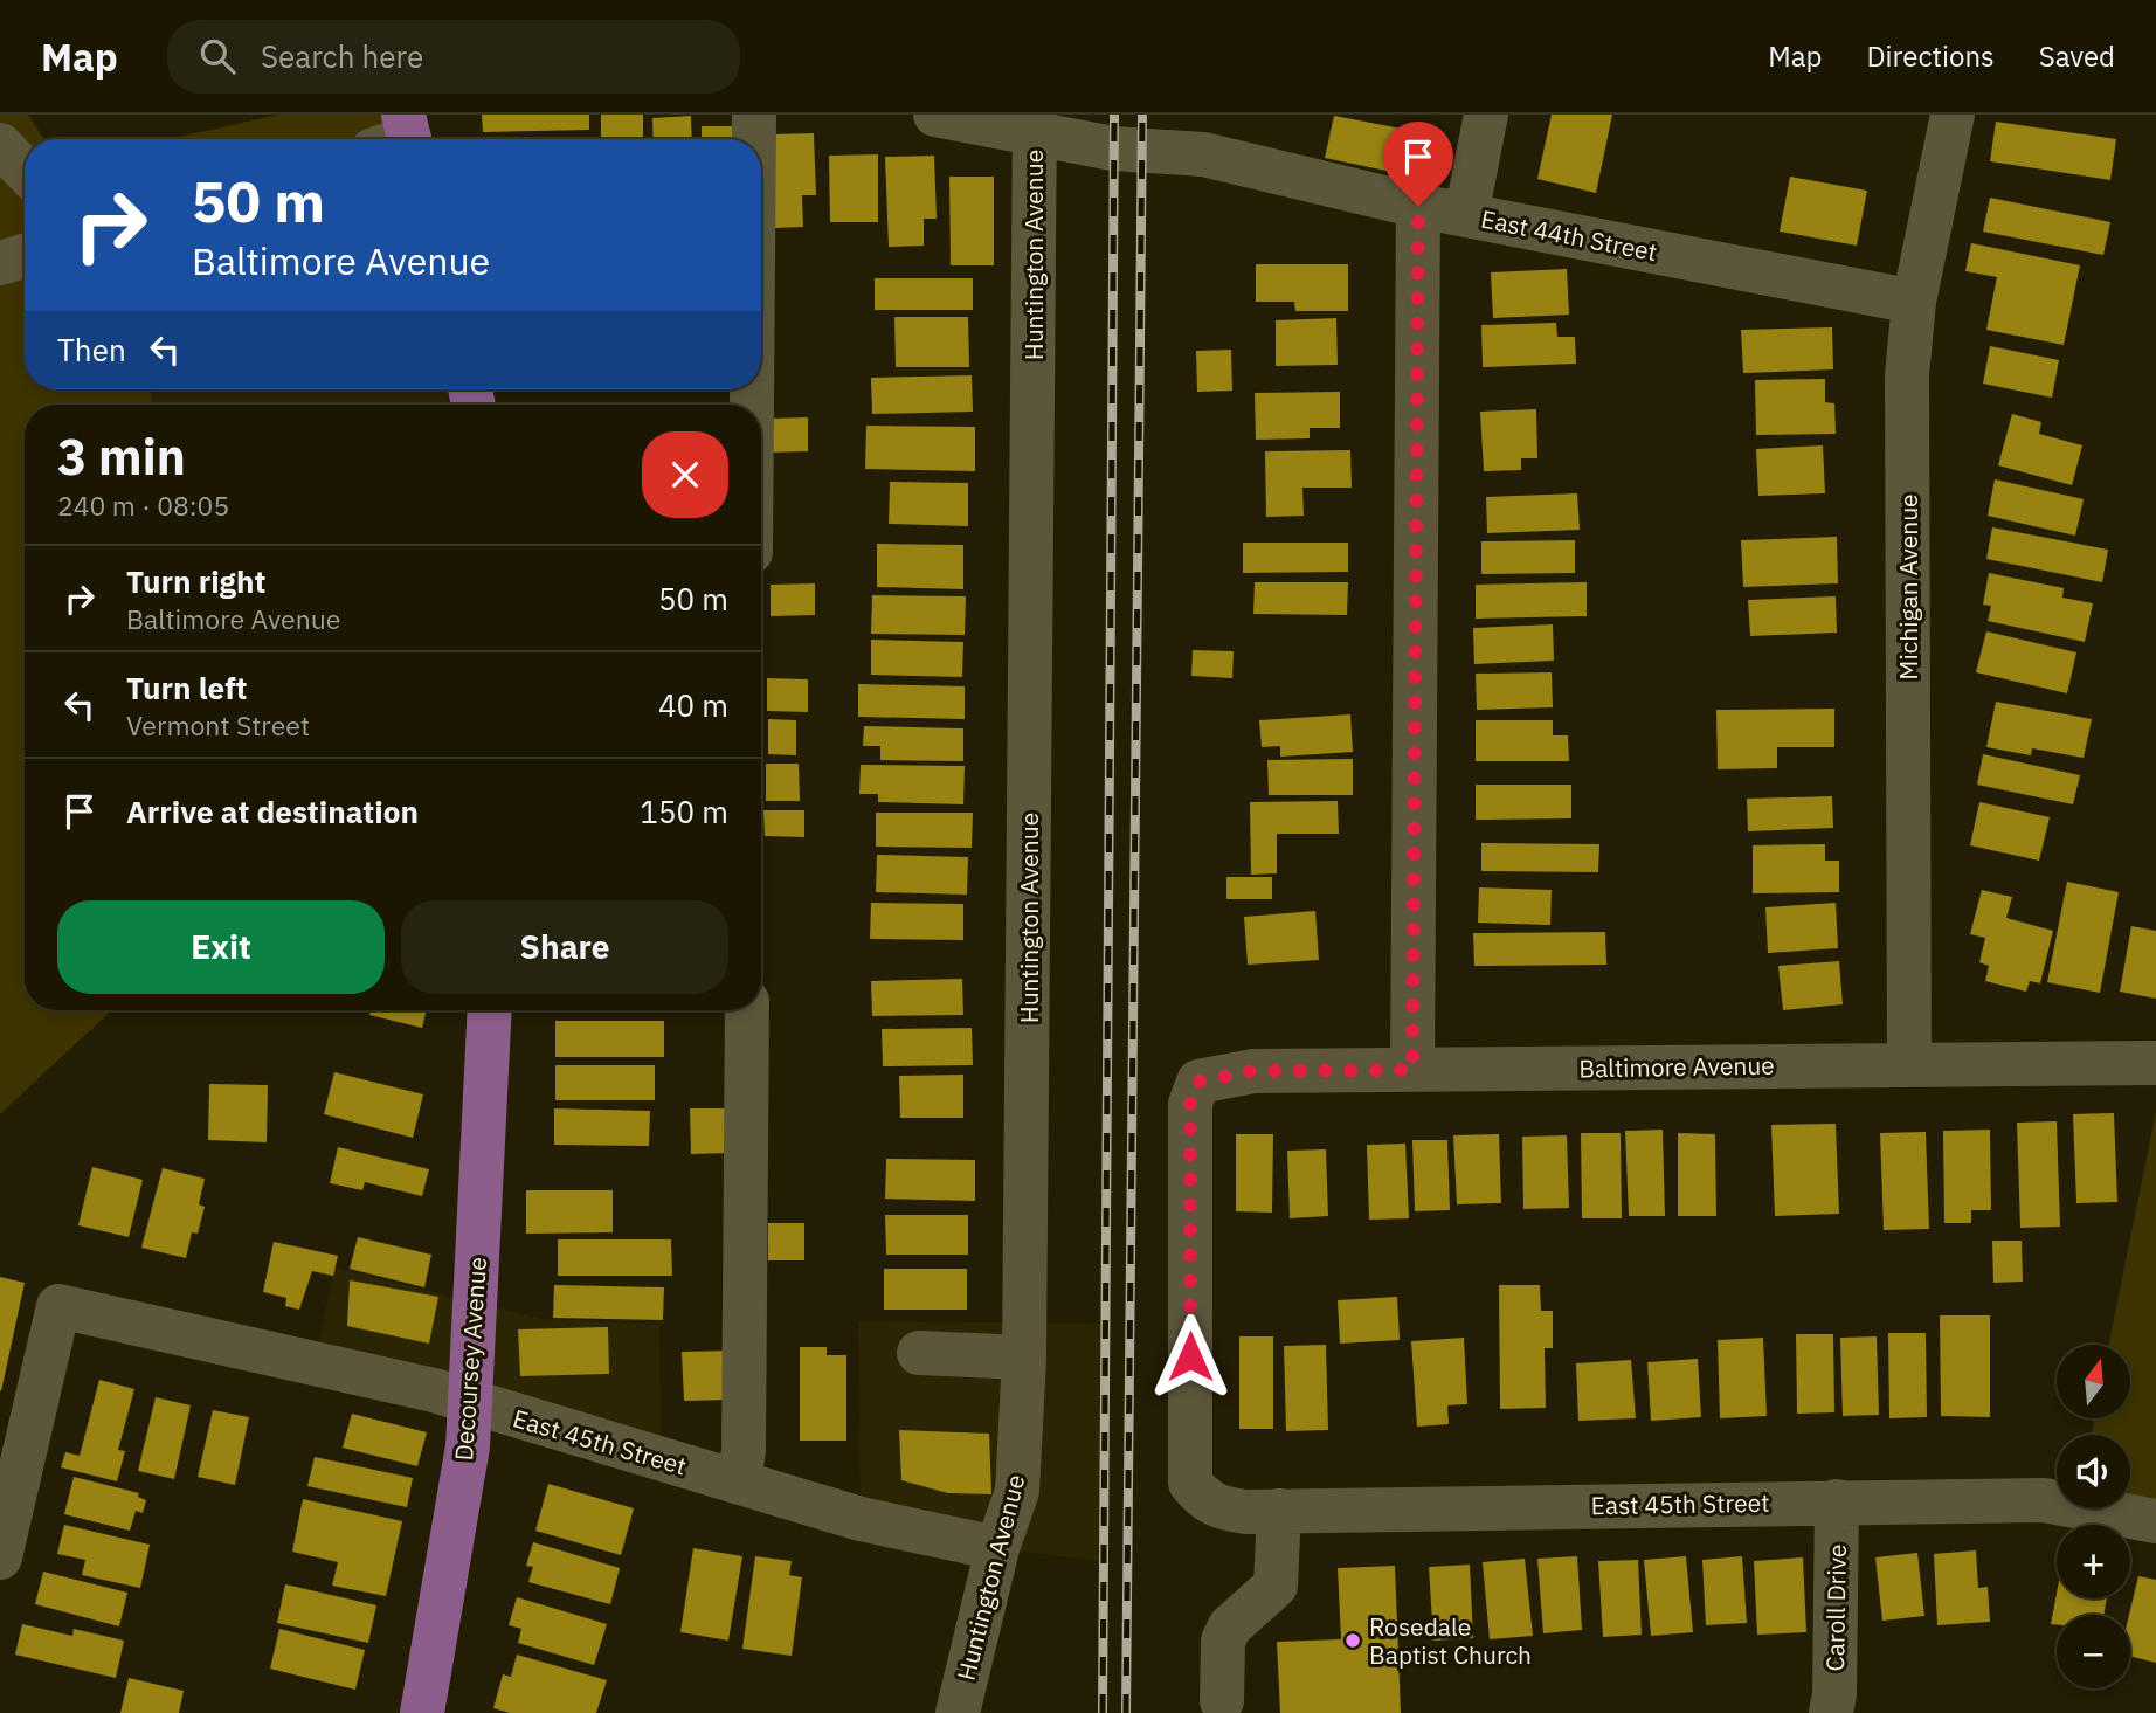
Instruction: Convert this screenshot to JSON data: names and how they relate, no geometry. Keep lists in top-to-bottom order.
{
  "streets": {
    "main road": ["Decoursey Avenue"],
    "street": [
      "East 44th Street",
      "Huntington Avenue",
      "Michigan Avenue",
      "Baltimore Avenue",
      "East 45th Street",
      "Caroll Drive"
    ]
  },
  "crossings": [
    ["East 44th Street", "Huntington Avenue"],
    ["East 44th Street", "Michigan Avenue"],
    ["Huntington Avenue", "East 45th Street"],
    ["Michigan Avenue", "Baltimore Avenue"],
    ["Baltimore Avenue", "East 45th Street"],
    ["Decoursey Avenue", "East 45th Street"],
    ["East 45th Street", "Caroll Drive"]
  ],
  "places": ["Rosedale Baptist Church"],
  "north": "top",
  "page": {
    "header": "Map",
    "search": "Search here",
    "nav": ["Map", "Directions", "Saved"],
    "turn": ["50 m", "Baltimore Avenue"],
    "then": "Then",
    "heading": ["3 min", "240 m · 08:05"],
    "list": [
      {
        "name": "Turn right",
        "note": "Baltimore Avenue",
        "value": "50 m"
      },
      {
        "name": "Turn left",
        "note": "Vermont Street",
        "value": "40 m"
      },
      {
        "name": "Arrive at destination",
        "value": "150 m"
      }
    ],
    "buttons": ["Exit", "Share"],
    "map_buttons": ["+", "−"]
  }
}
